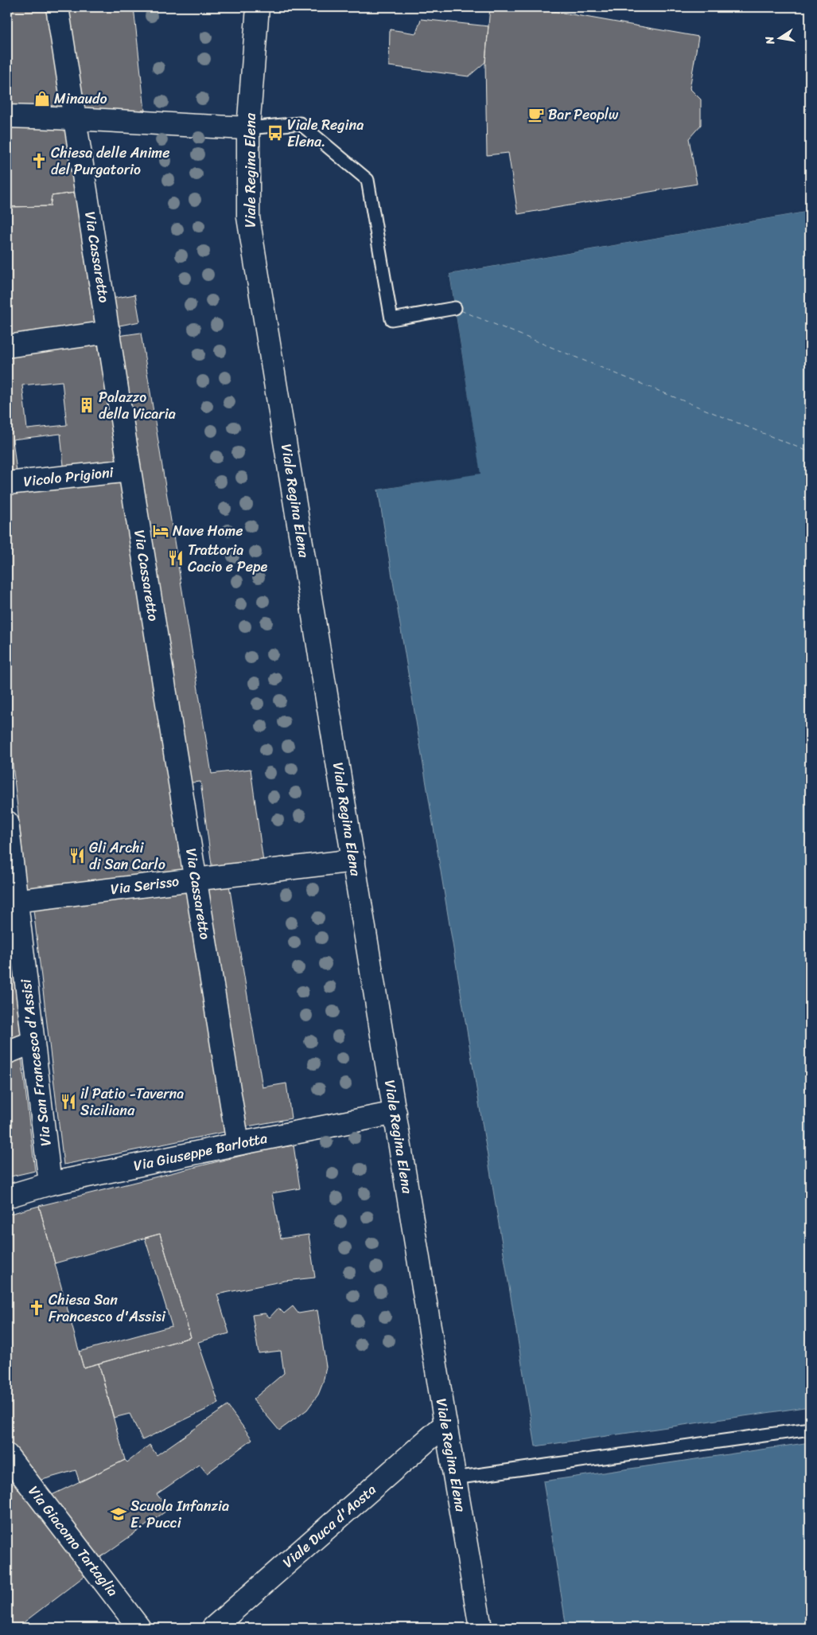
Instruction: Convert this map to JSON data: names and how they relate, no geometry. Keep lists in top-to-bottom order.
{
  "streets": {
    "street": [
      "Viale Regina Elena",
      "Via Cassaretto",
      "Vicolo Prigioni",
      "Via Serisso",
      "Via San Francesco d'Assisi",
      "Via Giuseppe Barlotta",
      "Viale Duca d'Aosta",
      "Via Giacomo Tartaglia"
    ]
  },
  "crossings": [
    ["Viale Regina Elena", "Via Serisso"],
    ["Viale Regina Elena", "Via Giuseppe Barlotta"],
    ["Viale Regina Elena", "Viale Duca d'Aosta"],
    ["Via Cassaretto", "Vicolo Prigioni"],
    ["Via Cassaretto", "Via Serisso"],
    ["Via Cassaretto", "Via Giuseppe Barlotta"],
    ["Via Serisso", "Via San Francesco d'Assisi"],
    ["Via San Francesco d'Assisi", "Via Giuseppe Barlotta"]
  ],
  "places": {
    "shop": ["Minaudo"],
    "cafe": ["Bar Peoplw"],
    "bus stop": ["Viale Regina Elena."],
    "church": ["Chiesa delle Anime del Purgatorio", "Chiesa San Francesco d'Assisi"],
    "building": ["Palazzo della Vicaria"],
    "hotel": ["Nave Home"],
    "restaurant": ["Trattoria Cacio e Pepe", "Gli Archi di San Carlo", "il Patio -Taverna Siciliana"],
    "school or university": ["Scuola Infanzia E. Pucci"]
  },
  "north": "left"
}
